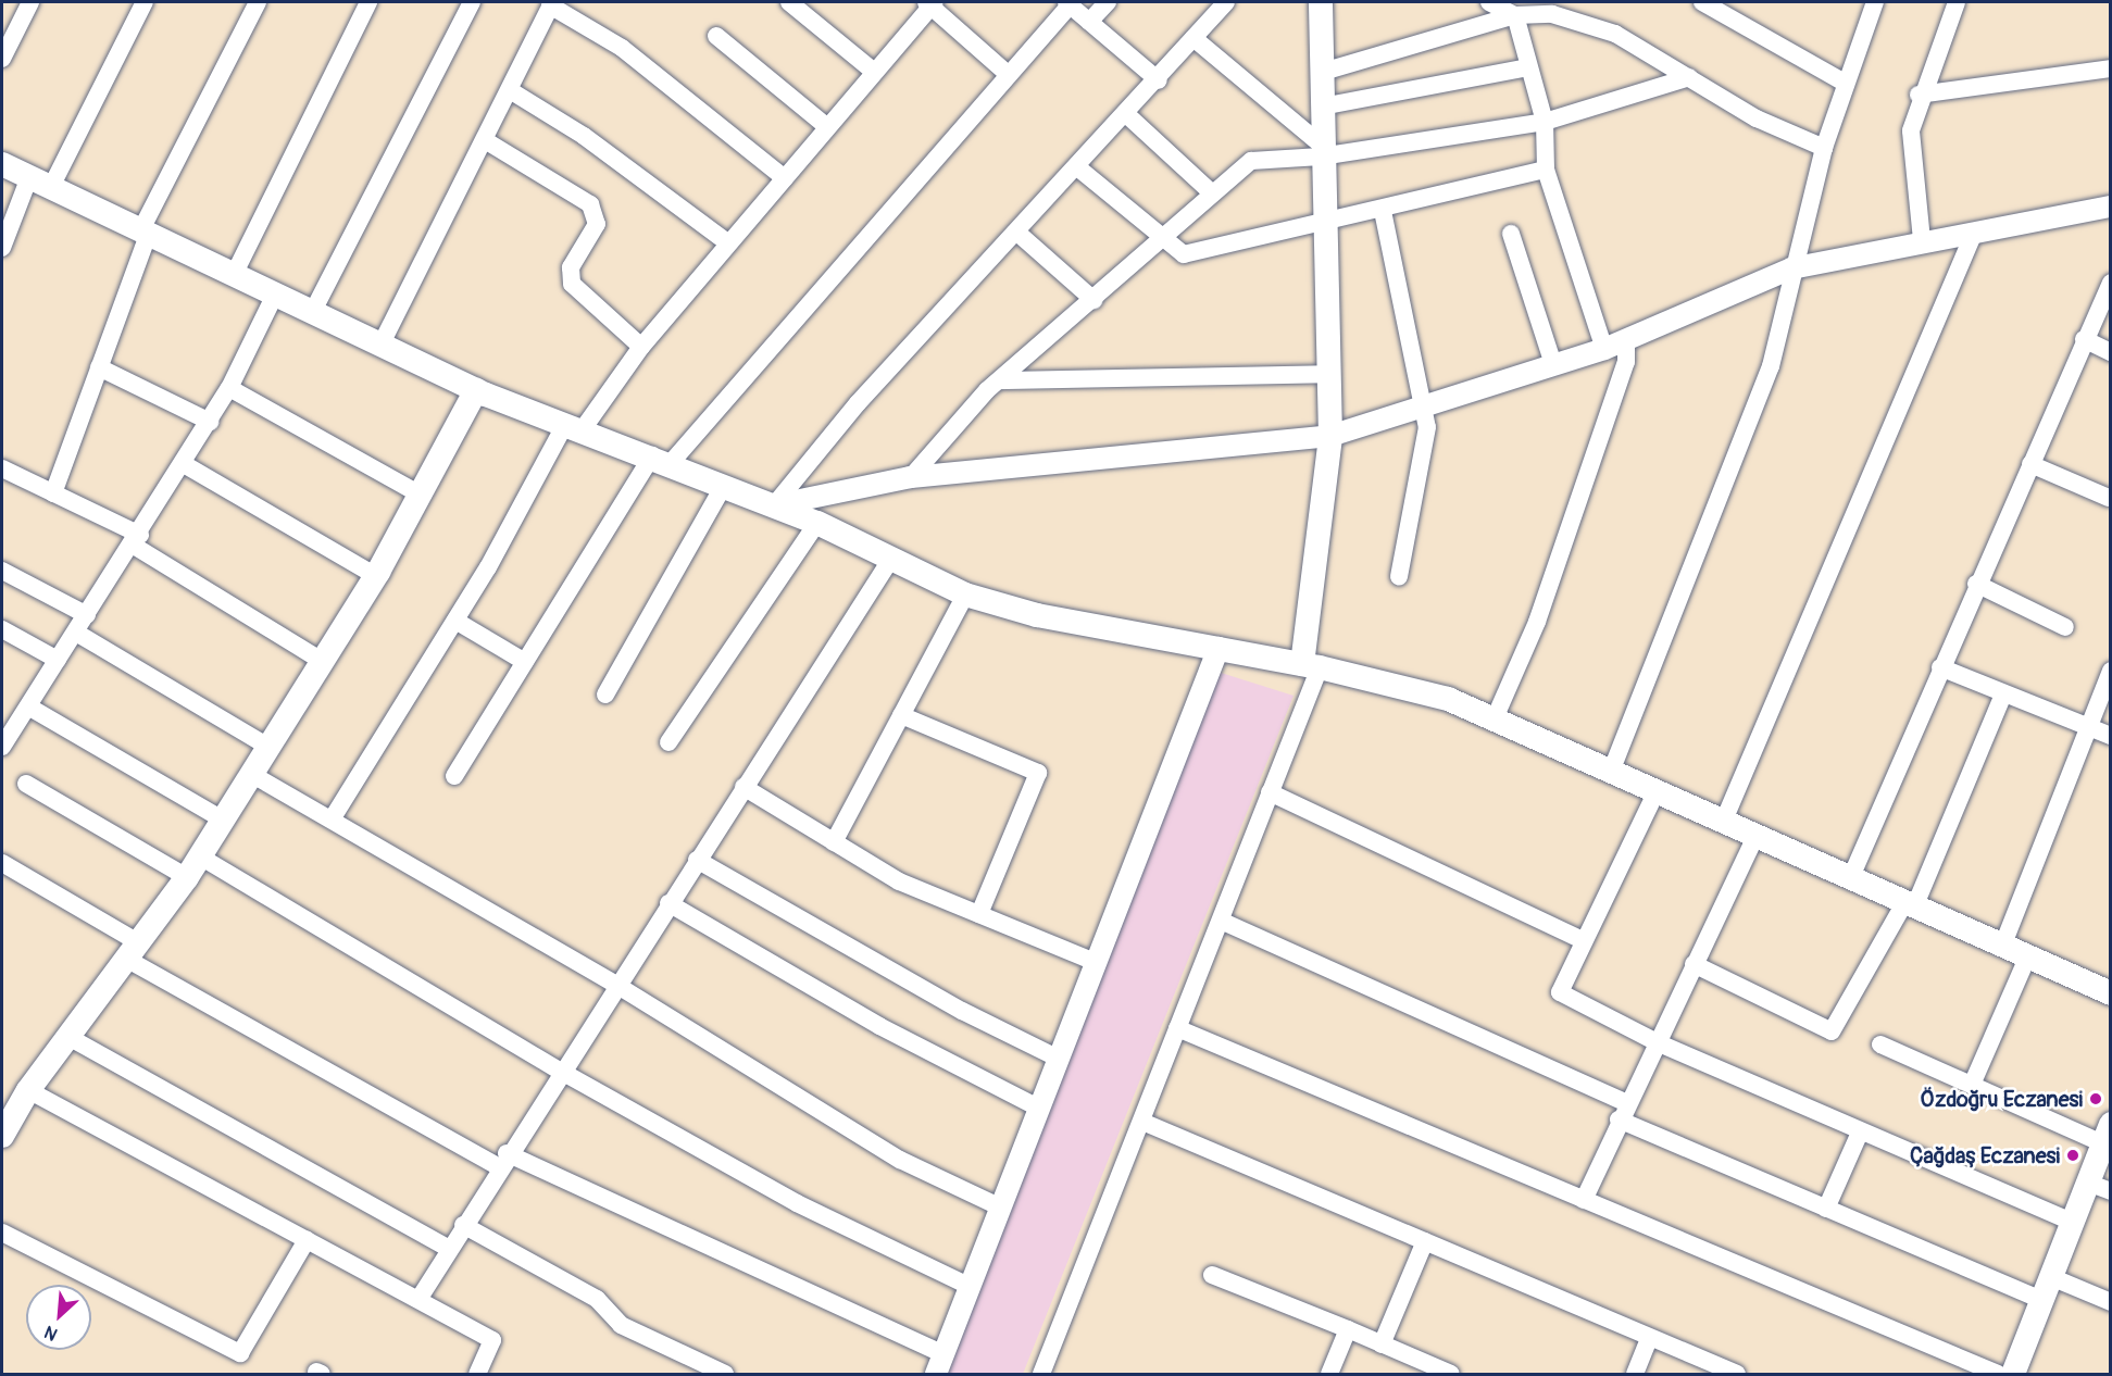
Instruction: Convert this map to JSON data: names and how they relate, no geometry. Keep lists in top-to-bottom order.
{
  "places": ["Özdoğru Eczanesi", "Çağdaş Eczanesi"],
  "north": "bottom left"
}
